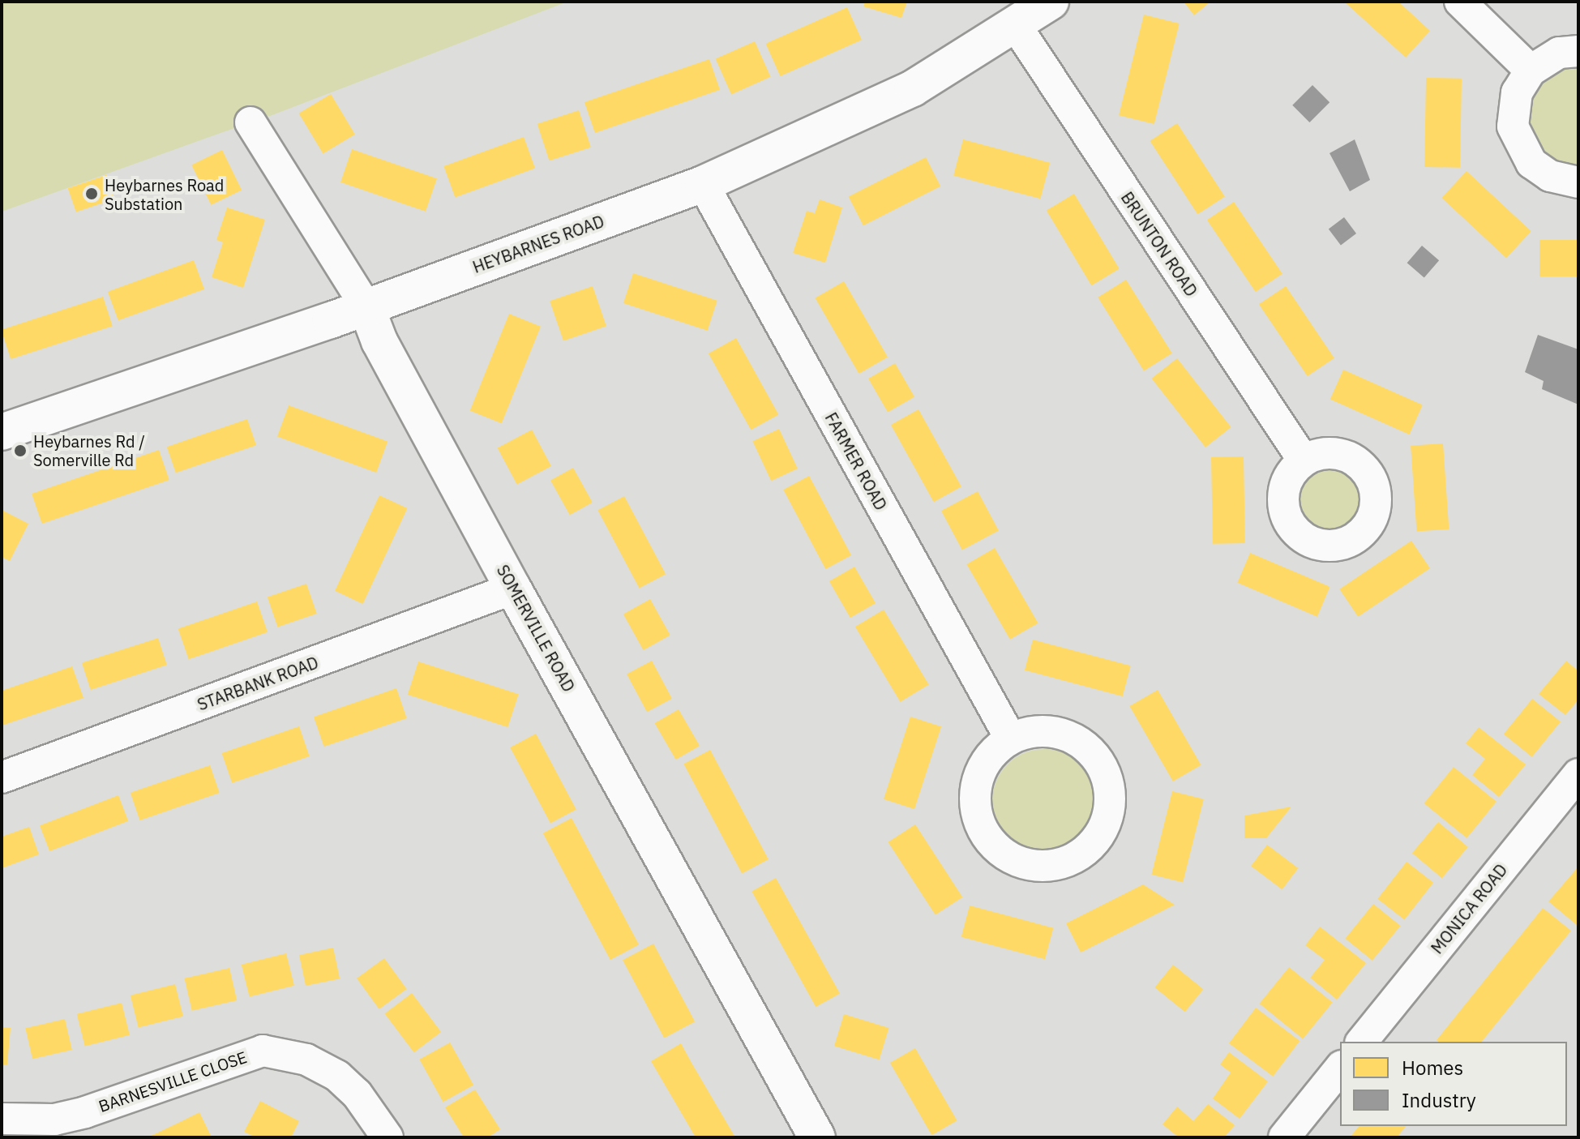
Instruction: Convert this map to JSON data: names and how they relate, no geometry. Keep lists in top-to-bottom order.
{
  "streets": {
    "street": [
      "HEYBARNES ROAD",
      "BRUNTON ROAD",
      "FARMER ROAD",
      "SOMERVILLE ROAD",
      "STARBANK ROAD",
      "MONICA ROAD",
      "BARNESVILLE CLOSE"
    ]
  },
  "crossings": [
    ["HEYBARNES ROAD", "BRUNTON ROAD"],
    ["HEYBARNES ROAD", "FARMER ROAD"],
    ["HEYBARNES ROAD", "SOMERVILLE ROAD"],
    ["SOMERVILLE ROAD", "STARBANK ROAD"]
  ],
  "places": ["Heybarnes Road Substation", "Heybarnes Rd / Somerville Rd"],
  "legend": ["Homes", "Industry"]
}
